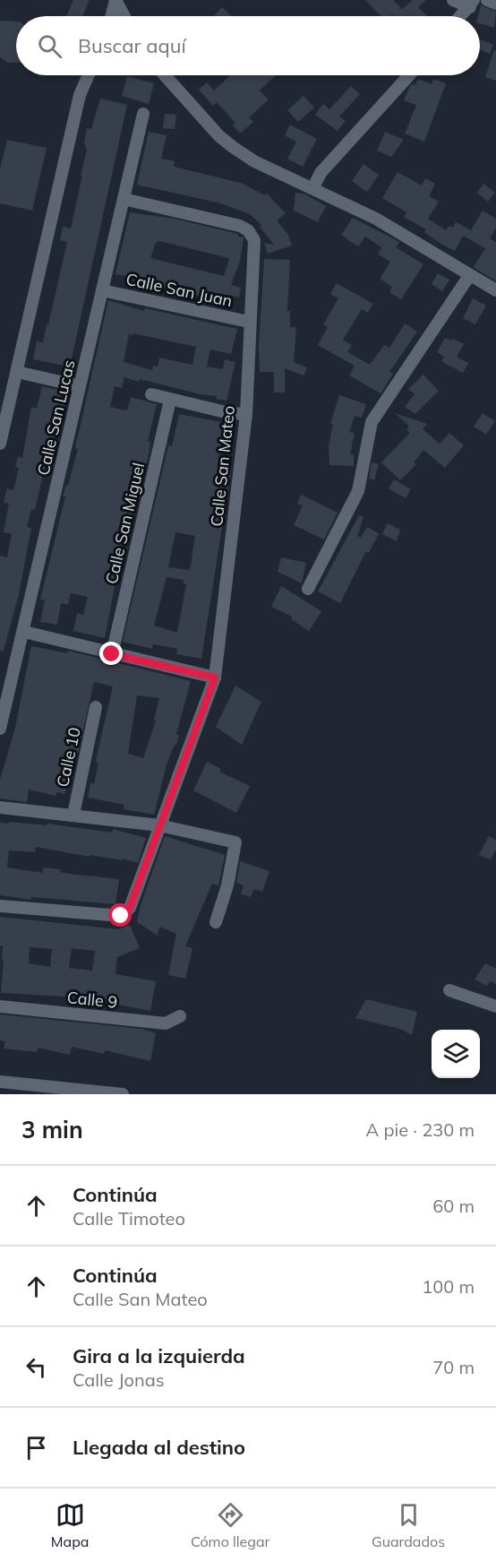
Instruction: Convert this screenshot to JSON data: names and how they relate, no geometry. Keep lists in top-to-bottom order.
{
  "streets": {
    "street": [
      "Calle San Juan",
      "Calle San Lucas",
      "Calle San Mateo",
      "Calle San Miguel",
      "Calle 10",
      "Calle 9"
    ]
  },
  "crossings": [
    ["Calle San Juan", "Calle San Lucas"],
    ["Calle San Juan", "Calle San Mateo"],
    ["Calle San Lucas", "Calle San Mateo"]
  ],
  "page": {
    "search": "Buscar aquí",
    "heading": ["3 min", "A pie · 230 m"],
    "list": [
      ["Continúa", "Calle Timoteo", "60 m"],
      ["Continúa", "Calle San Mateo", "100 m"],
      ["Gira a la izquierda", "Calle Jonas", "70 m"],
      "Llegada al destino"
    ],
    "nav": ["Mapa", "Cómo llegar", "Guardados"]
  }
}
